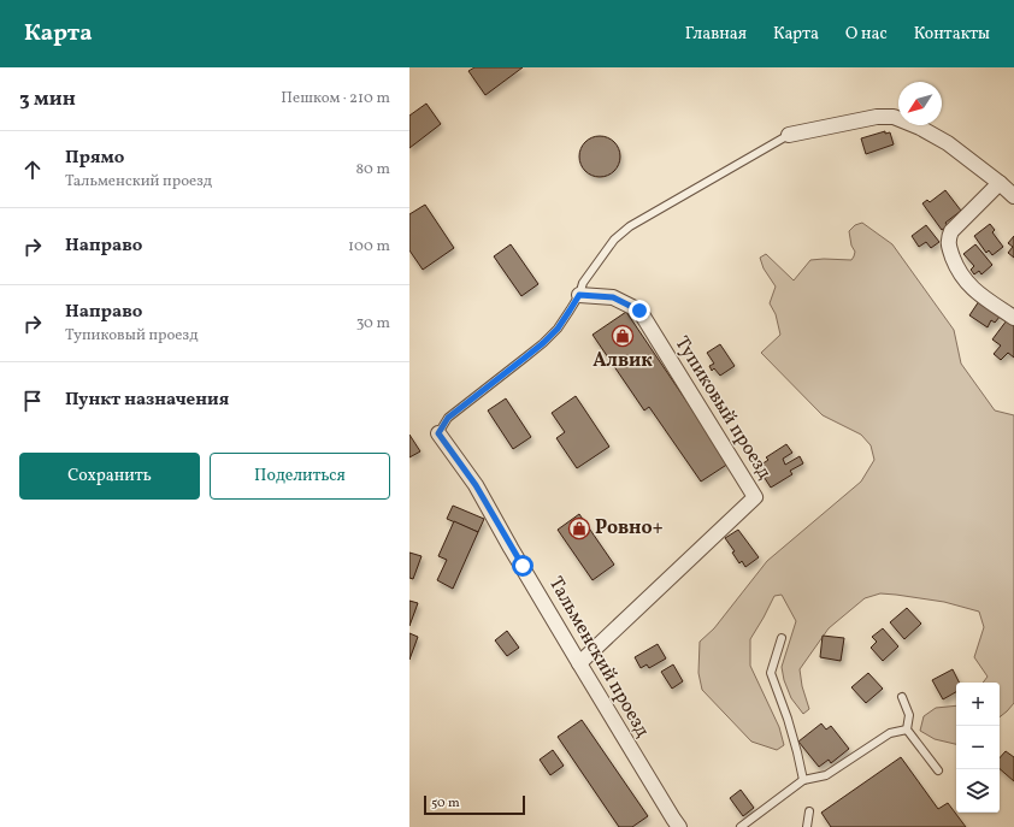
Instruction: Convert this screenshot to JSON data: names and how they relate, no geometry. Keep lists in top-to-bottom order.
{
  "streets": {
    "street": ["Тупиковый проезд", "Тальменский проезд"]
  },
  "crossings": [
    ["Тупиковый проезд", "Тальменский проезд"]
  ],
  "places": {
    "shop": ["Алвик", "Ровно+"]
  },
  "scale_bar": "50 m",
  "north": "bottom left",
  "page": {
    "header": "Карта",
    "nav": [
      "Главная",
      "Карта",
      "О нас",
      "Контакты"
    ],
    "heading": ["3 мин", "Пешком · 210 m"],
    "list": [
      ["Прямо", "Тальменский проезд", "80 m"],
      ["Направо", "100 m"],
      ["Направо", "Тупиковый проезд", "30 m"],
      "Пункт назначения"
    ],
    "buttons": ["Сохранить", "Поделиться"],
    "map_buttons": ["+", "−"],
    "scale": "50 m"
  }
}
